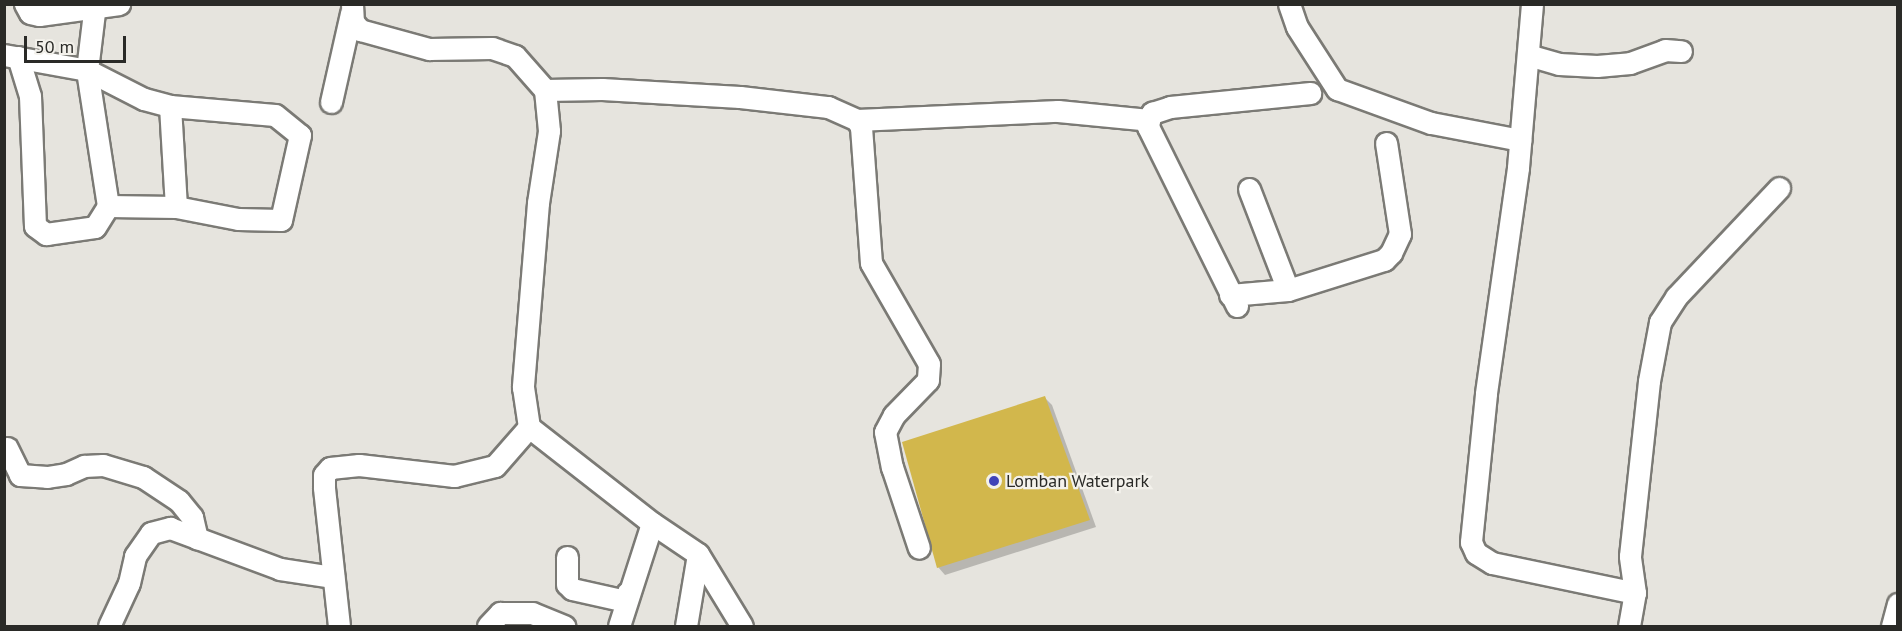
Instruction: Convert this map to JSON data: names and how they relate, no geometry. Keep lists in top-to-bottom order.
{
  "places": ["Lomban Waterpark"],
  "scale_bar": "50 m"
}
